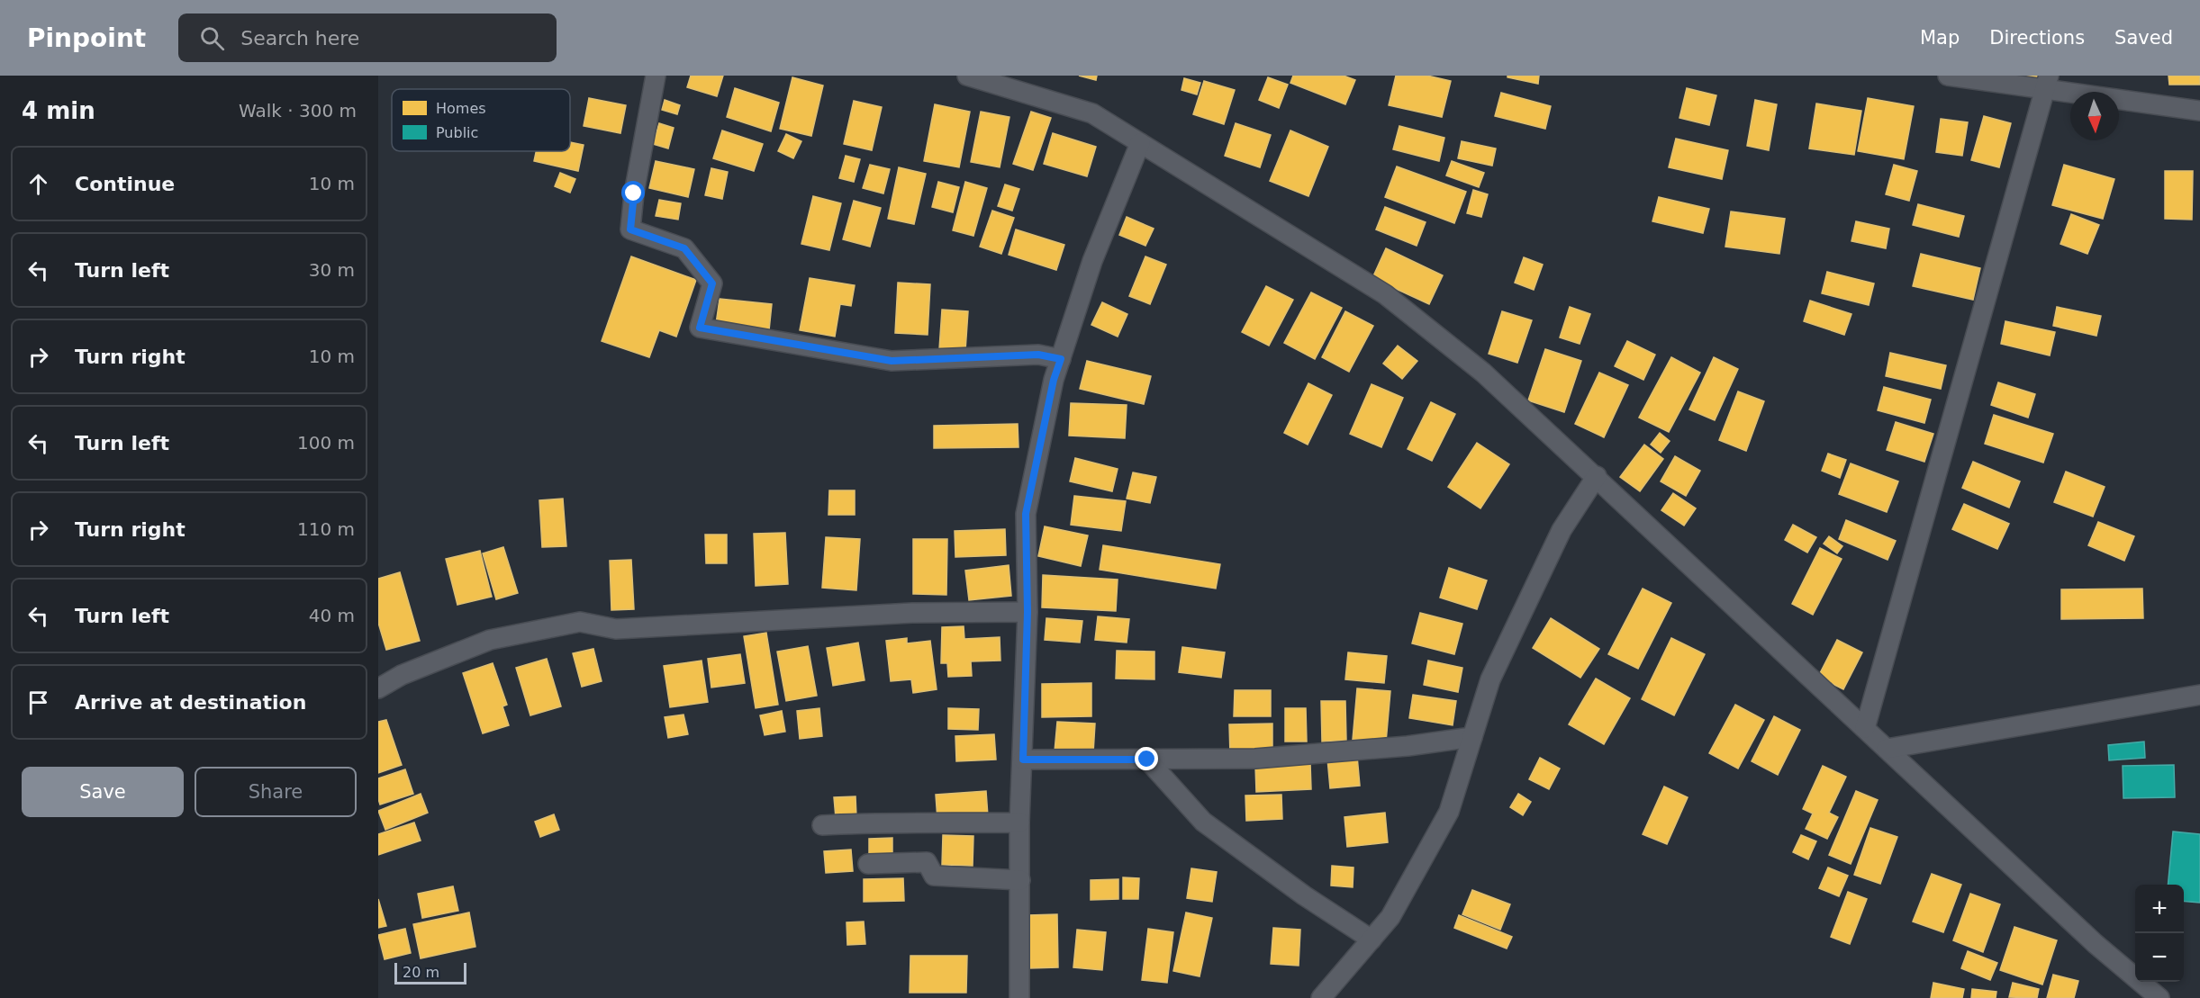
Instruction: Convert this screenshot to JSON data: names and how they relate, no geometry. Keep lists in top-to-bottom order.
{
  "legend": ["Homes", "Public"],
  "scale_bar": "20 m",
  "north": "bottom",
  "page": {
    "header": "Pinpoint",
    "search": "Search here",
    "nav": ["Map", "Directions", "Saved"],
    "heading": ["4 min", "Walk · 300 m"],
    "list": [
      ["Continue", "10 m"],
      ["Turn left", "30 m"],
      ["Turn right", "10 m"],
      ["Turn left", "100 m"],
      ["Turn right", "110 m"],
      ["Turn left", "40 m"],
      "Arrive at destination"
    ],
    "buttons": ["Save", "Share"],
    "map_buttons": ["+", "−"],
    "scale": "20 m"
  }
}
